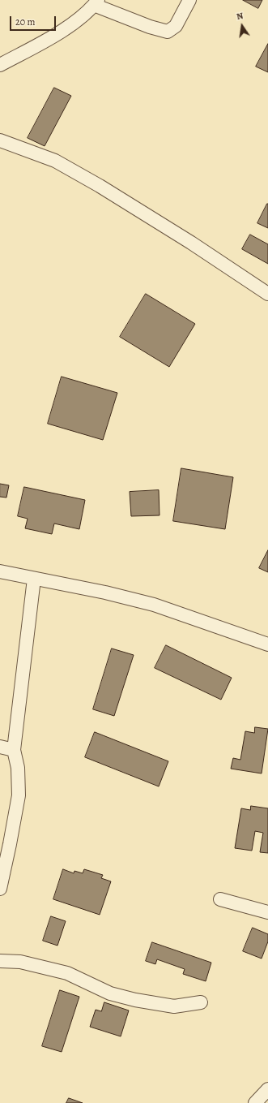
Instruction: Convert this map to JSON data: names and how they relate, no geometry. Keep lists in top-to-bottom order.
{
  "scale_bar": "20 m",
  "north": "top"
}
